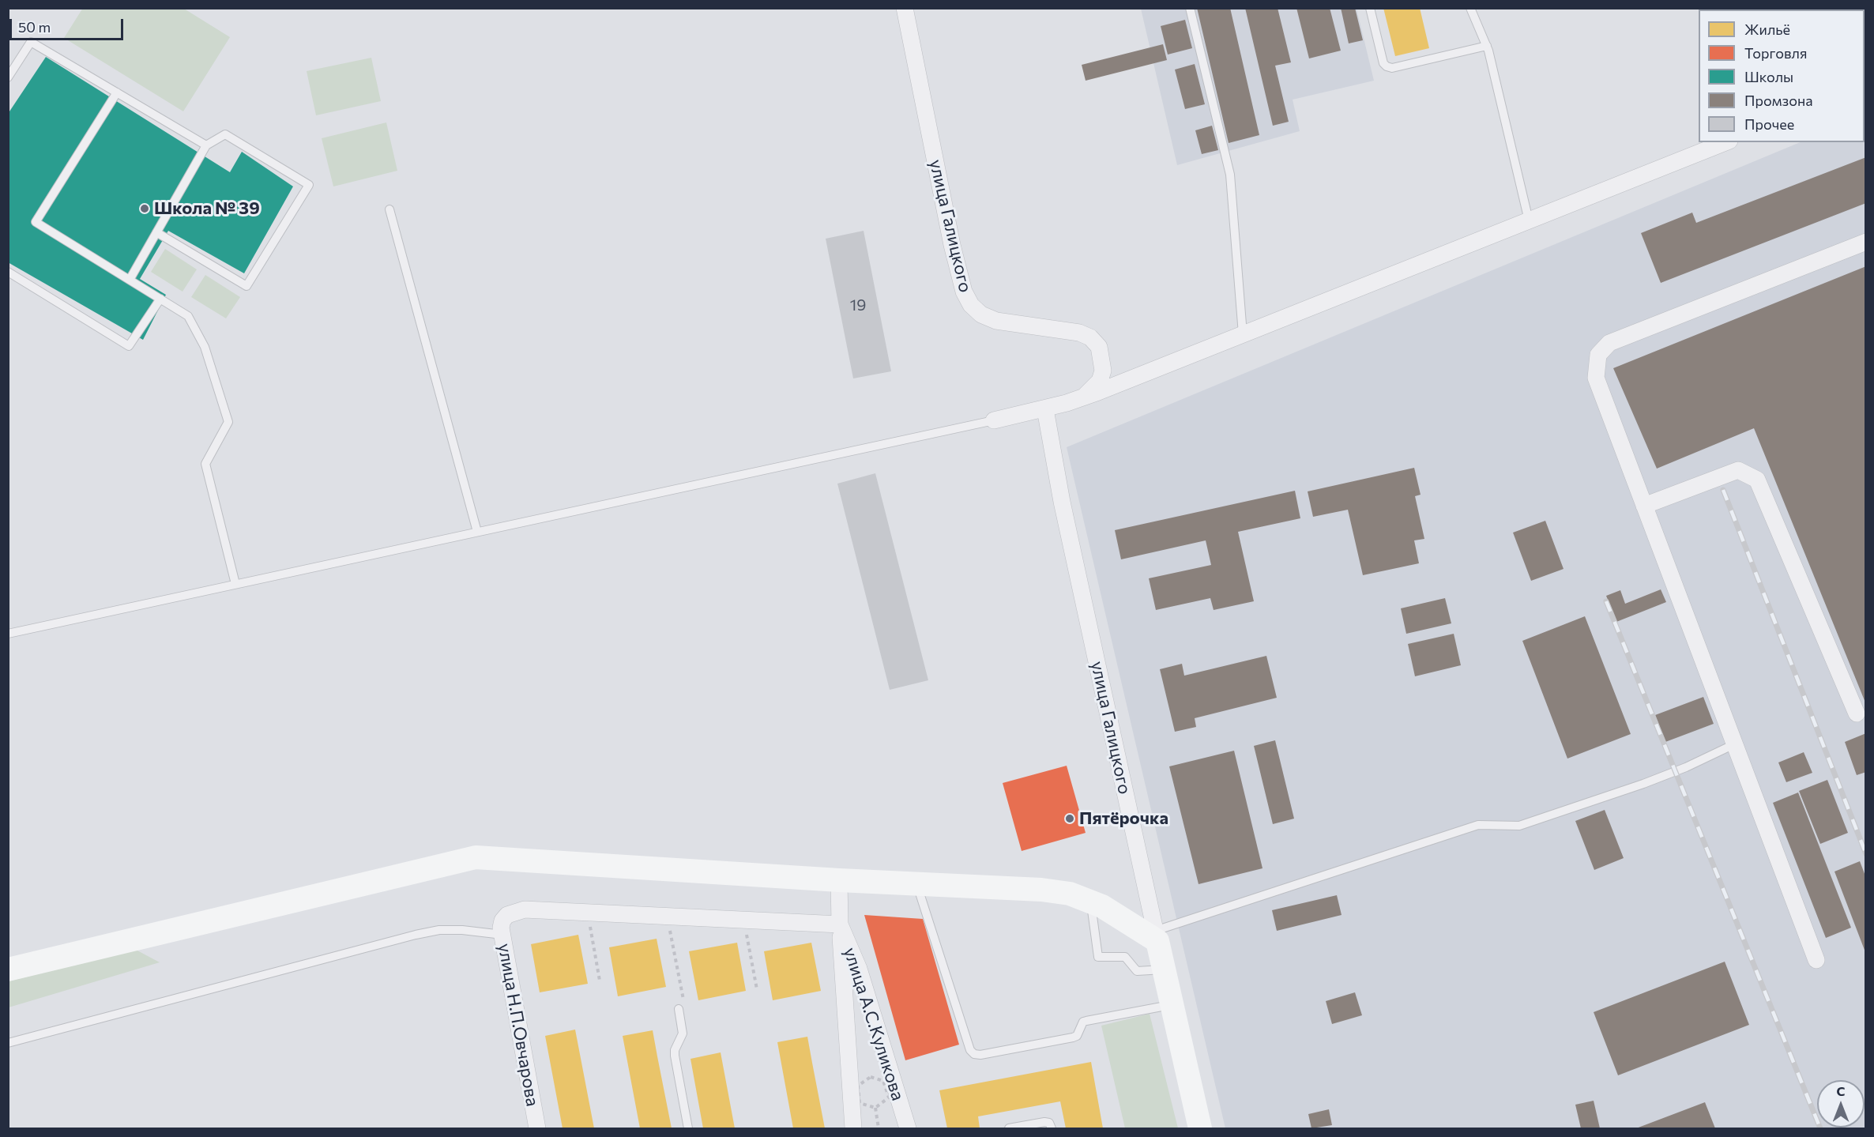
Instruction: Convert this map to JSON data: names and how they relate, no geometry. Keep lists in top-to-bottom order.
{
  "streets": {
    "street": ["улица Галицкого", "улица А.С.Куликова", "улица Н.П.Овчарова"]
  },
  "places": ["Школа № 39", "Пятёрочка"],
  "house_numbers": ["19"],
  "legend": [
    "Жильё",
    "Торговля",
    "Школы",
    "Промзона",
    "Прочее"
  ],
  "scale_bar": "50 m",
  "north": "top"
}
